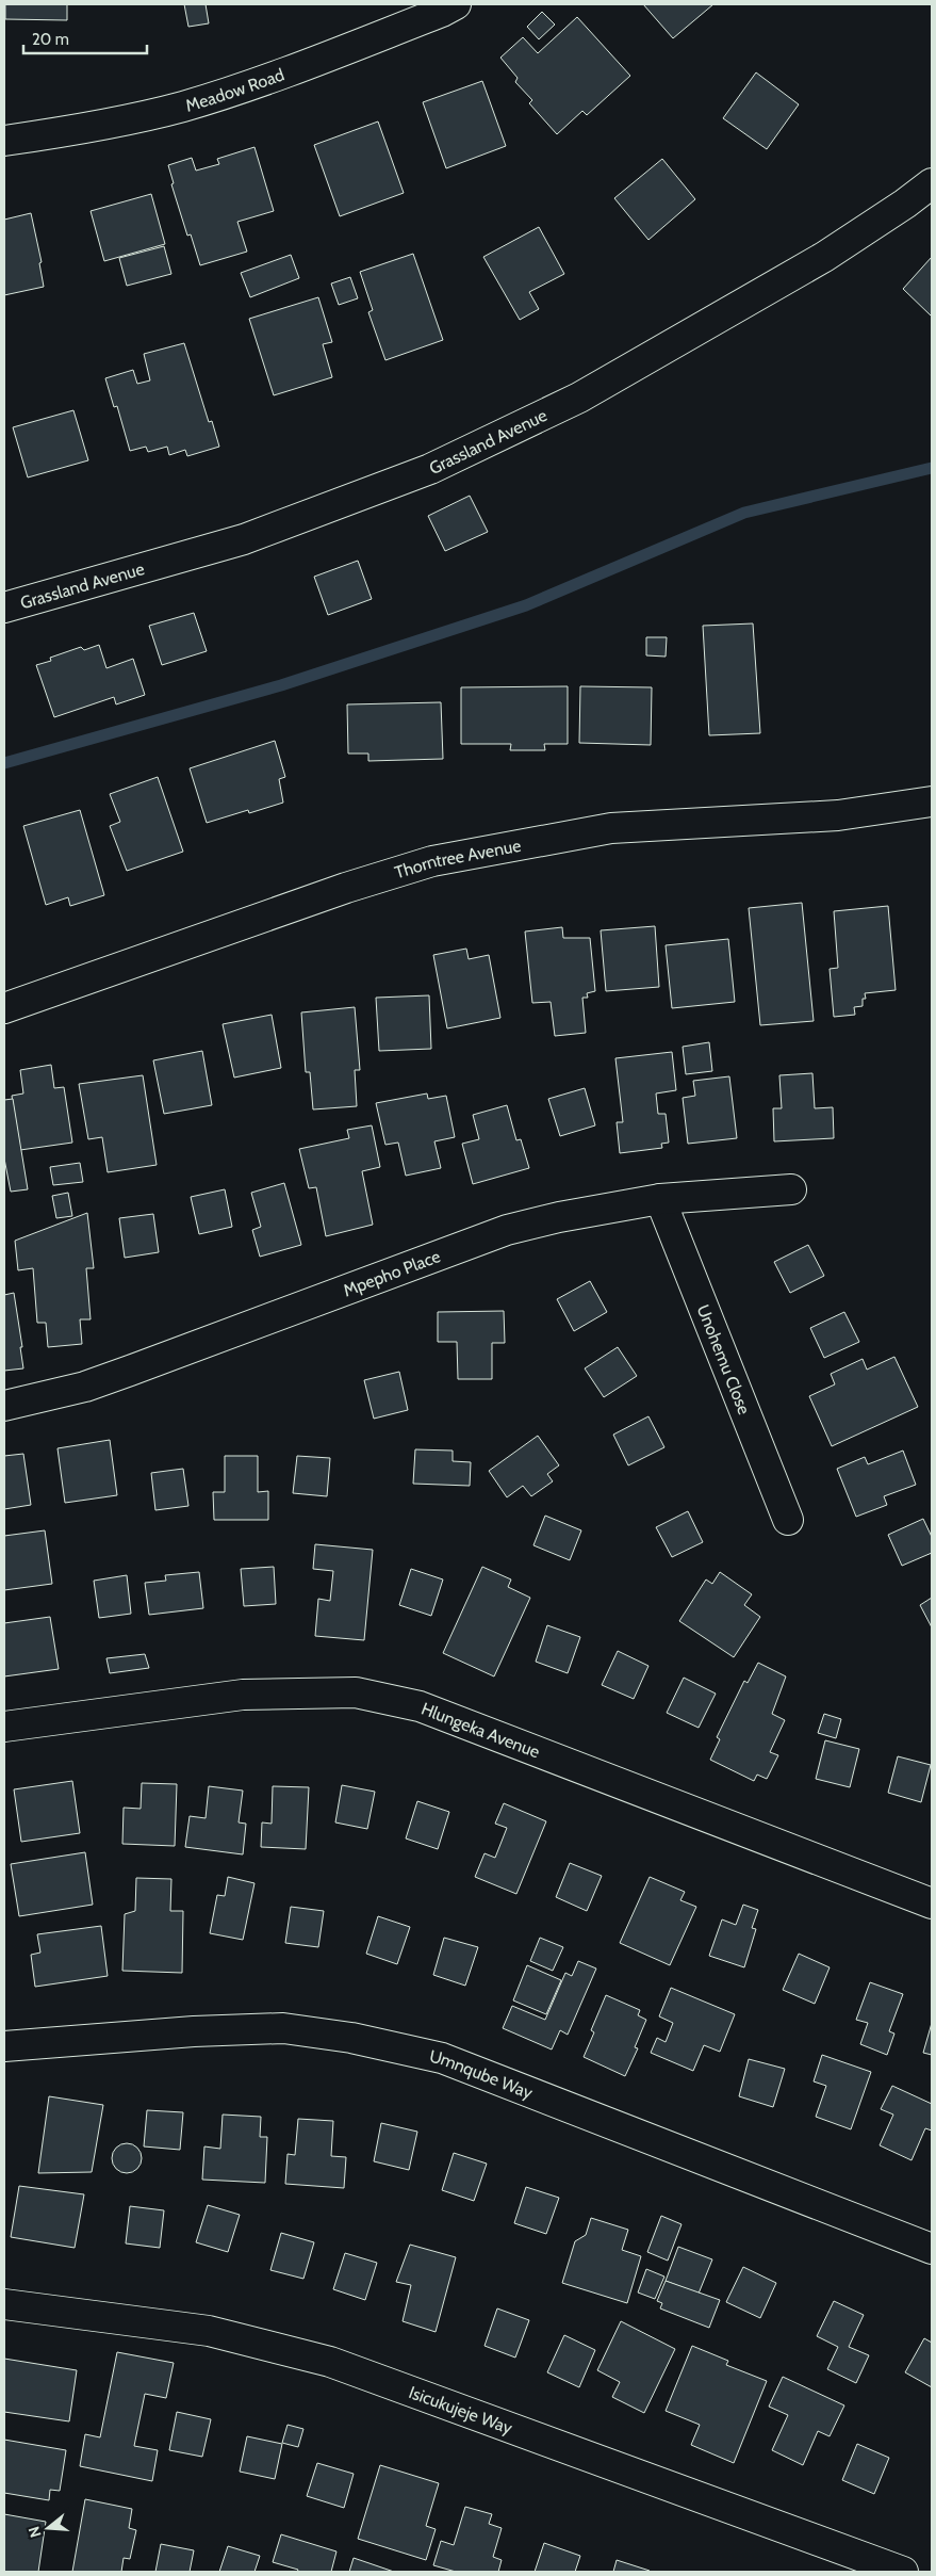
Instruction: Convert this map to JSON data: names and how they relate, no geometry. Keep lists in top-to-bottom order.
{
  "streets": {
    "street": [
      "Meadow Road",
      "Grassland Avenue",
      "Thorntree Avenue",
      "Mpepho Place",
      "Unohemu Close",
      "Hlungeka Avenue",
      "Umnqube Way",
      "Isicukujeje Way"
    ]
  },
  "crossings": [
    ["Mpepho Place", "Unohemu Close"]
  ],
  "scale_bar": "20 m",
  "north": "left"
}
